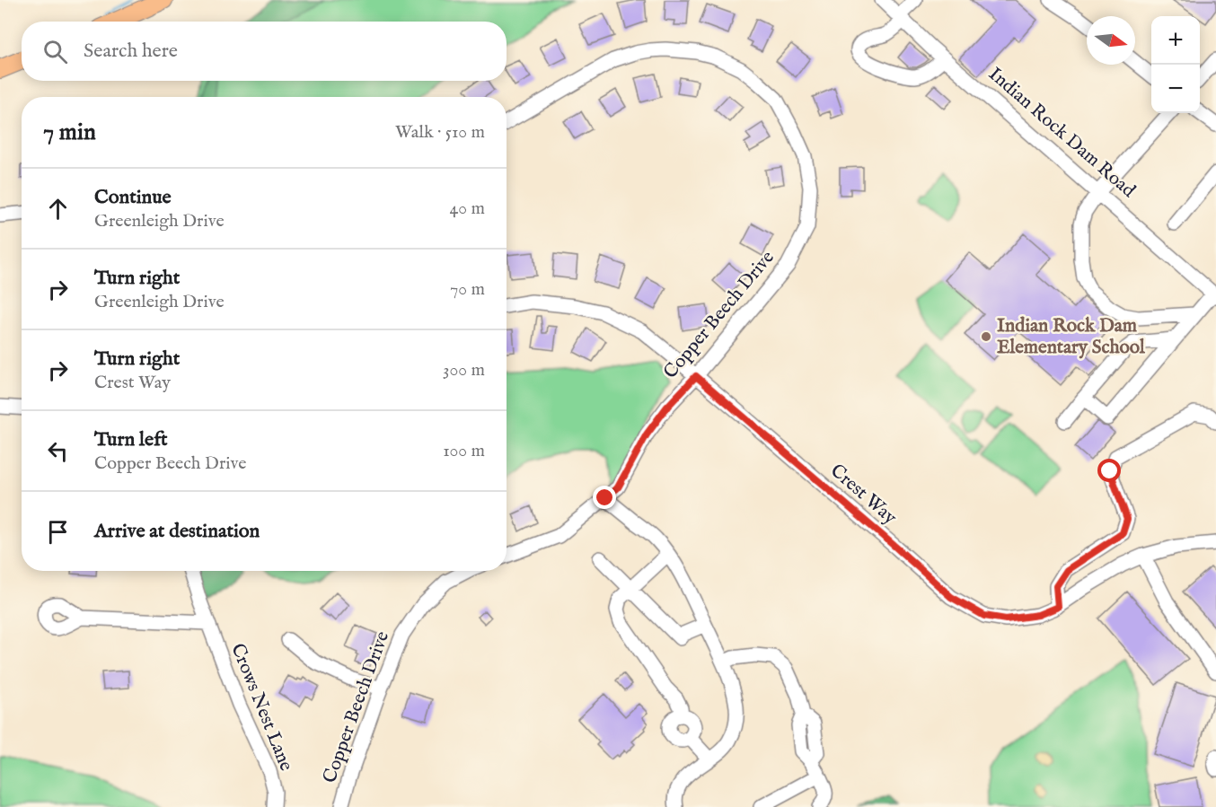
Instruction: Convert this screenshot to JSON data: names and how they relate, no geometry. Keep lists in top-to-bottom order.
{
  "streets": {
    "street": [
      "Indian Rock Dam Road",
      "Copper Beech Drive",
      "Crest Way",
      "Crows Nest Lane"
    ]
  },
  "crossings": [
    ["Copper Beech Drive", "Crest Way"]
  ],
  "places": ["Indian Rock Dam Elementary School"],
  "north": "right",
  "page": {
    "map_buttons": ["+", "−"],
    "search": "Search here",
    "heading": ["7 min", "Walk · 510 m"],
    "list": [
      ["Continue", "Greenleigh Drive", "40 m"],
      ["Turn right", "Greenleigh Drive", "70 m"],
      ["Turn right", "Crest Way", "300 m"],
      ["Turn left", "Copper Beech Drive", "100 m"],
      "Arrive at destination"
    ]
  }
}
